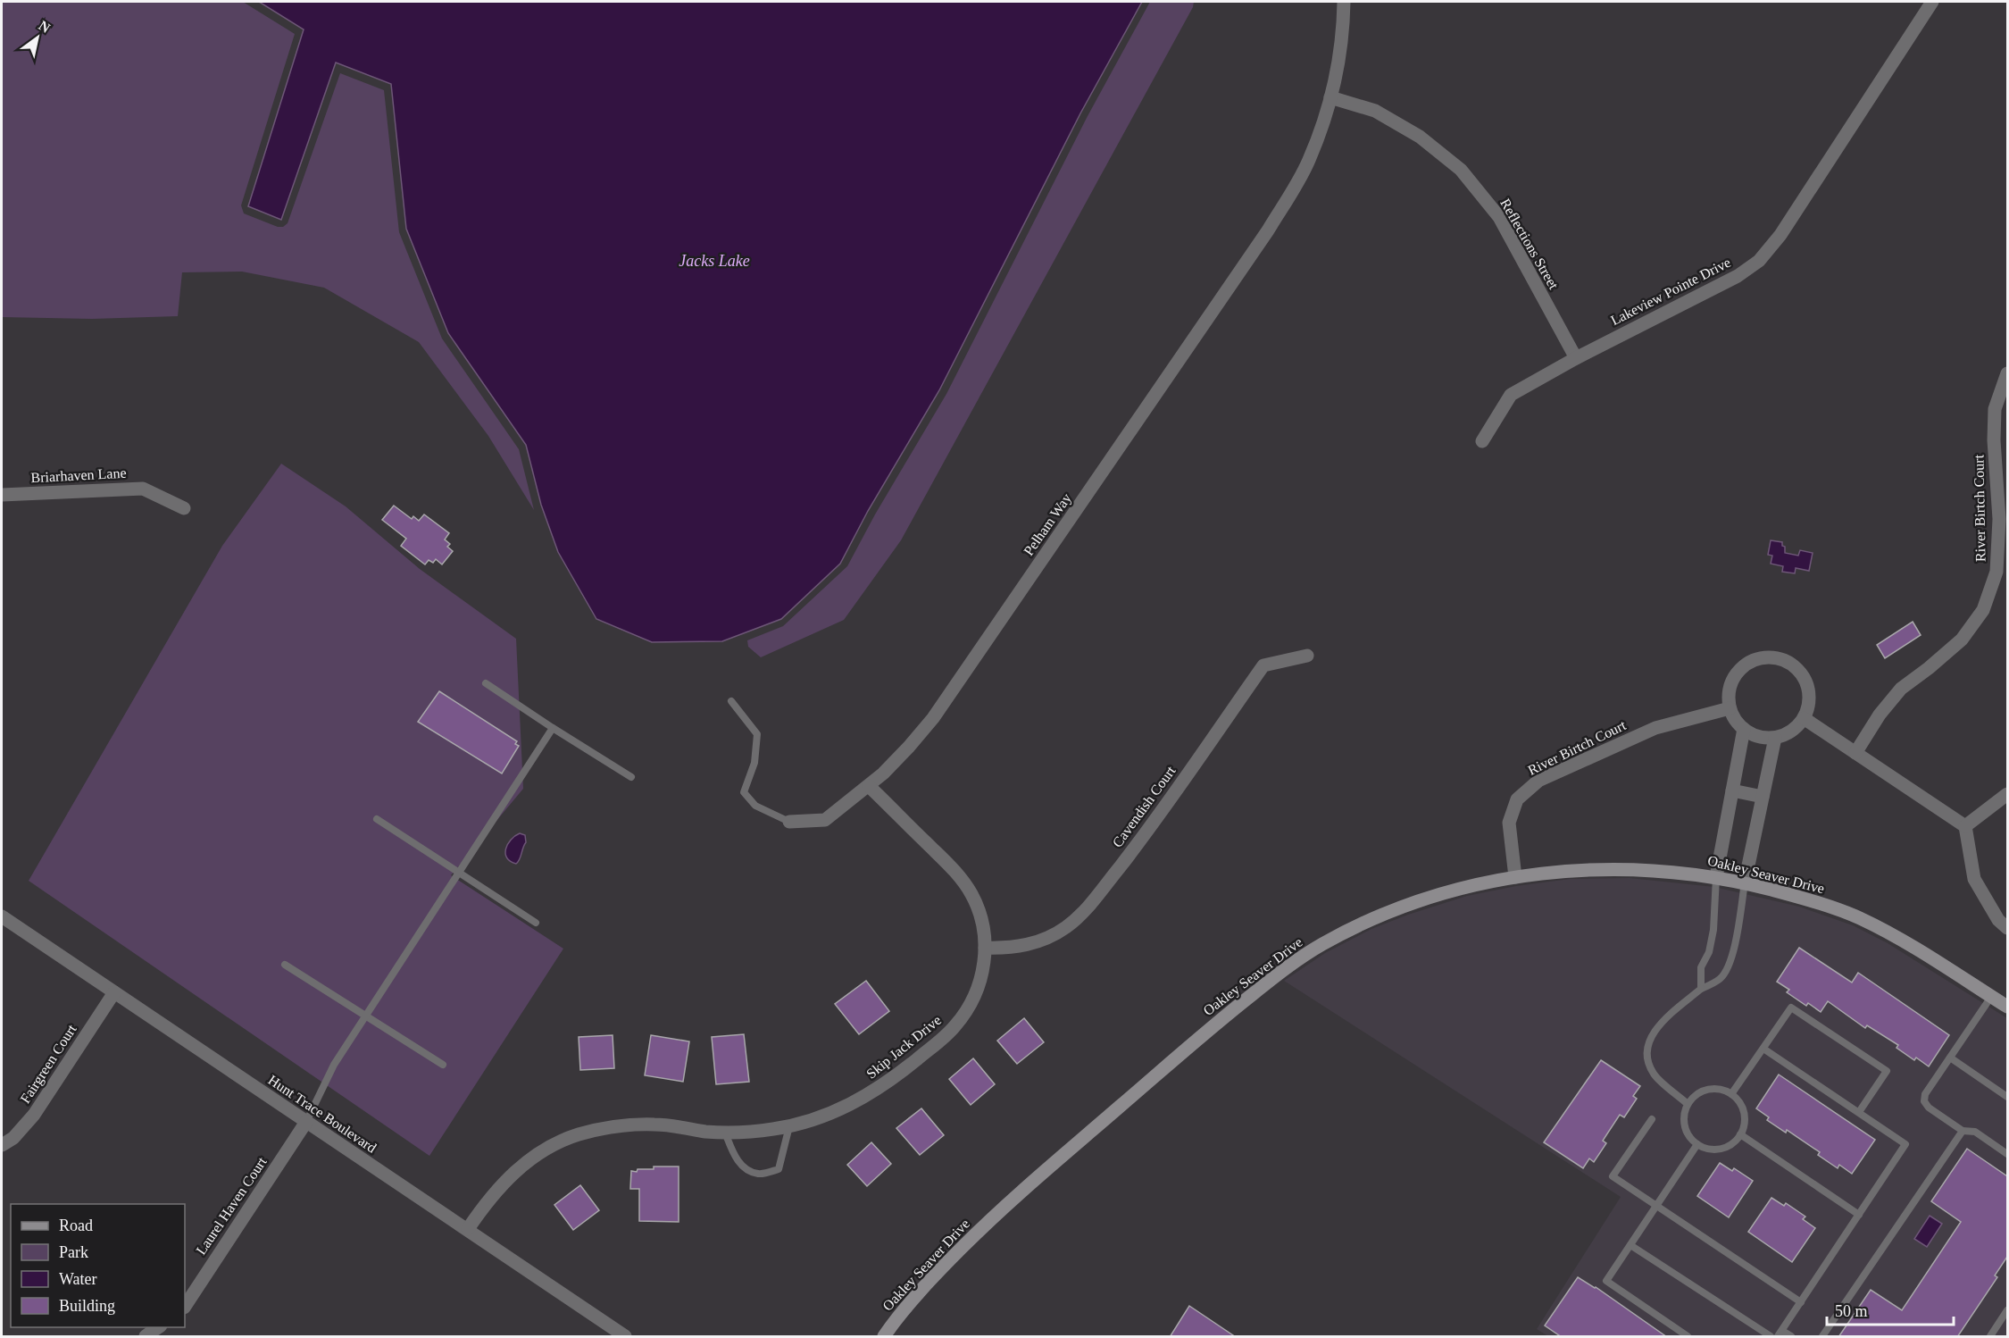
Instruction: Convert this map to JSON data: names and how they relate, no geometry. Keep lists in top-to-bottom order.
{
  "streets": {
    "street": [
      "Reflections Street",
      "Lakeview Pointe Drive",
      "Briarhaven Lane",
      "River Birtch Court",
      "Pelham Way",
      "Cavendish Court",
      "Oakley Seaver Drive",
      "Skip Jack Drive",
      "Fairgreen Court",
      "Hunt Trace Boulevard",
      "Laurel Haven Court"
    ]
  },
  "crossings": [
    ["Reflections Street", "Lakeview Pointe Drive"],
    ["Reflections Street", "Pelham Way"],
    ["River Birtch Court", "Oakley Seaver Drive"],
    ["Pelham Way", "Skip Jack Drive"],
    ["Cavendish Court", "Skip Jack Drive"],
    ["Skip Jack Drive", "Hunt Trace Boulevard"],
    ["Fairgreen Court", "Hunt Trace Boulevard"],
    ["Hunt Trace Boulevard", "Laurel Haven Court"]
  ],
  "water": ["Jacks Lake"],
  "legend": [
    "Road",
    "Park",
    "Water",
    "Building"
  ],
  "scale_bar": "50 m",
  "north": "top right"
}
